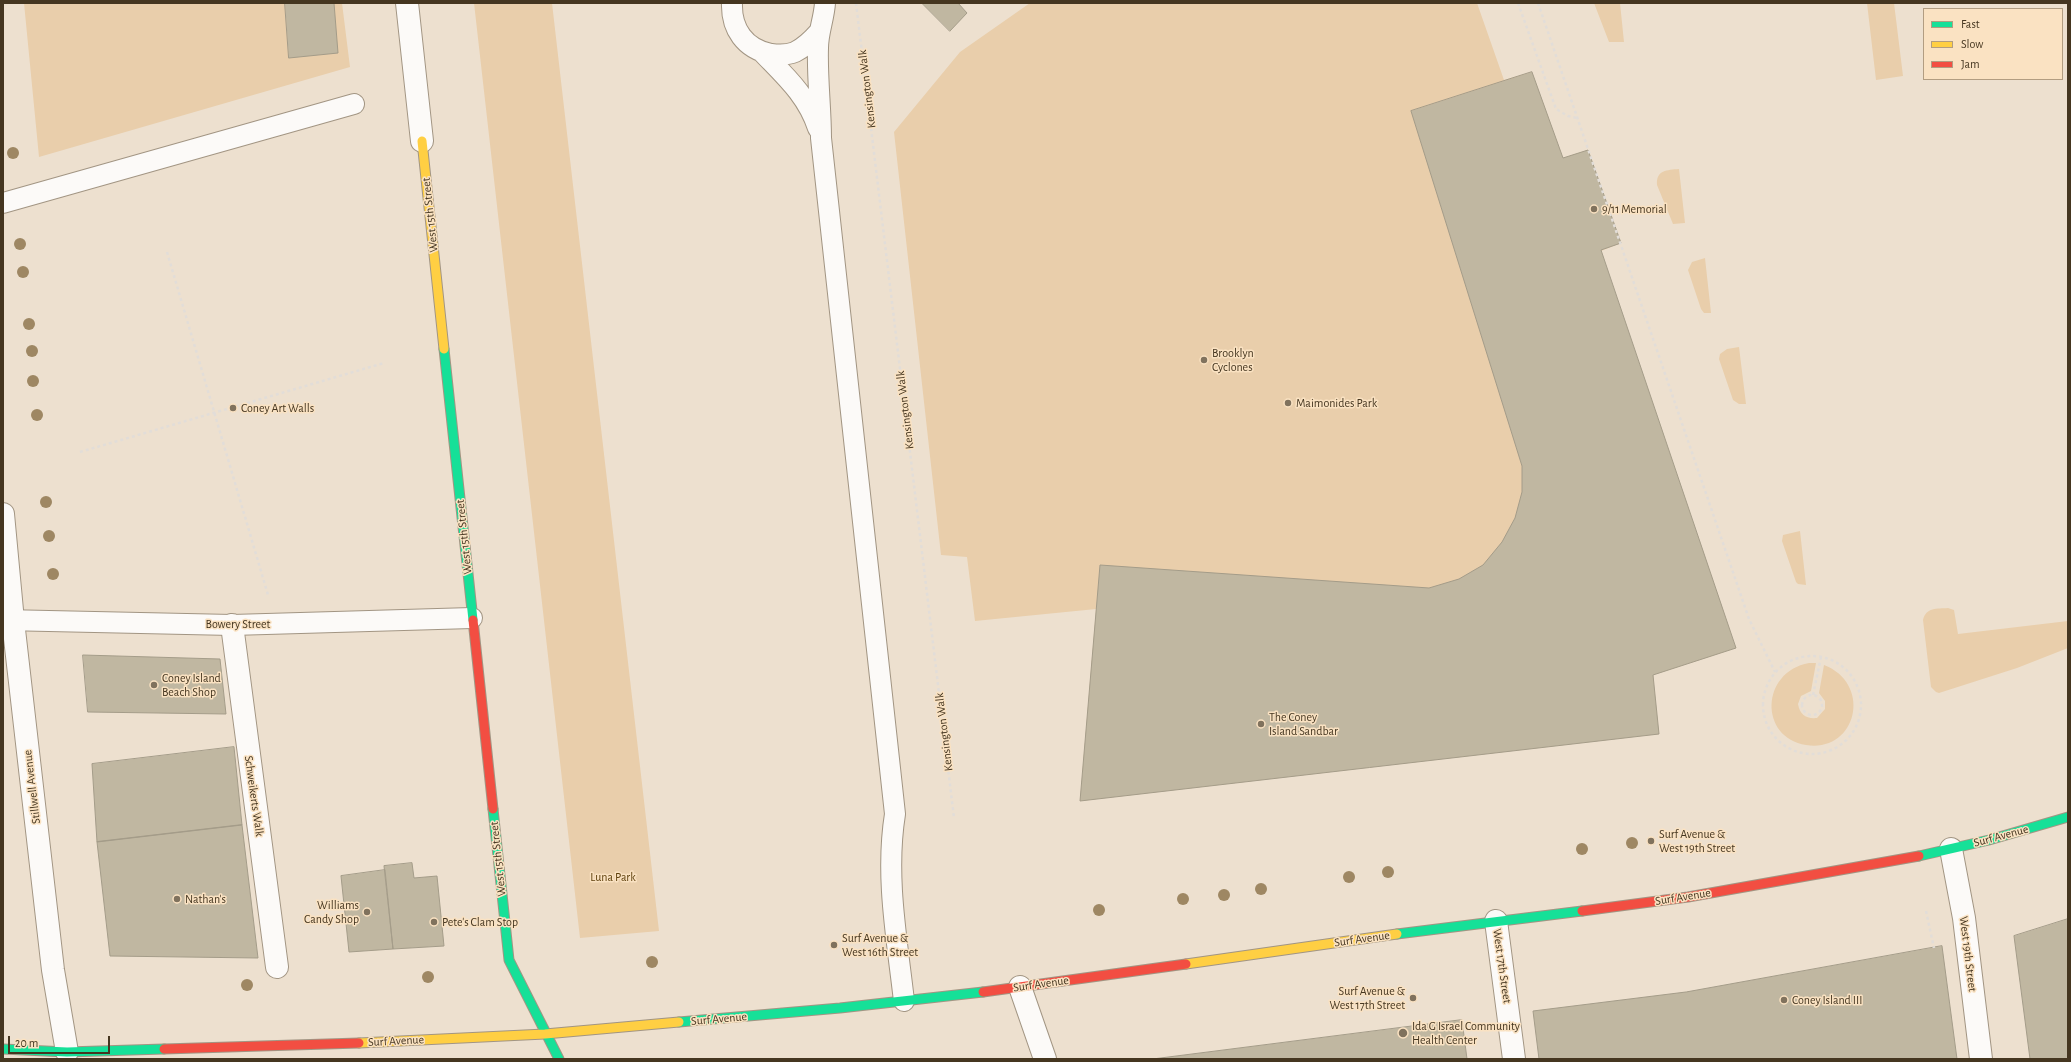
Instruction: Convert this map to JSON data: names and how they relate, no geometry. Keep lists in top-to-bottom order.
{
  "streets": {
    "main road": ["West 15th Street", "Surf Avenue"],
    "street": [
      "Stillwell Avenue",
      "Schweikerts Walk",
      "West 19th Street",
      "West 17th Street"
    ],
    "lane": ["Bowery Street"],
    "path": ["Kensington Walk"]
  },
  "crossings": [
    ["West 15th Street", "Bowery Street"],
    ["West 15th Street", "Surf Avenue"],
    ["Bowery Street", "Stillwell Avenue"],
    ["Bowery Street", "Schweikerts Walk"],
    ["Stillwell Avenue", "Surf Avenue"],
    ["Surf Avenue", "West 19th Street"],
    ["Surf Avenue", "West 17th Street"]
  ],
  "parks": ["Luna Park"],
  "places": [
    "9/11 Memorial",
    "Brooklyn Cyclones",
    "Maimonides Park",
    "Coney Art Walls",
    "Coney Island Beach Shop",
    "The Coney Island Sandbar",
    "Surf Avenue & West 19th Street",
    "Nathan's",
    "Williams Candy Shop",
    "Pete's Clam Stop",
    "Surf Avenue & West 16th Street",
    "Surf Avenue & West 17th Street",
    "Coney Island III",
    "Ida G Israel Community Health Center"
  ],
  "legend": ["Fast", "Slow", "Jam"],
  "scale_bar": "20 m"
}
